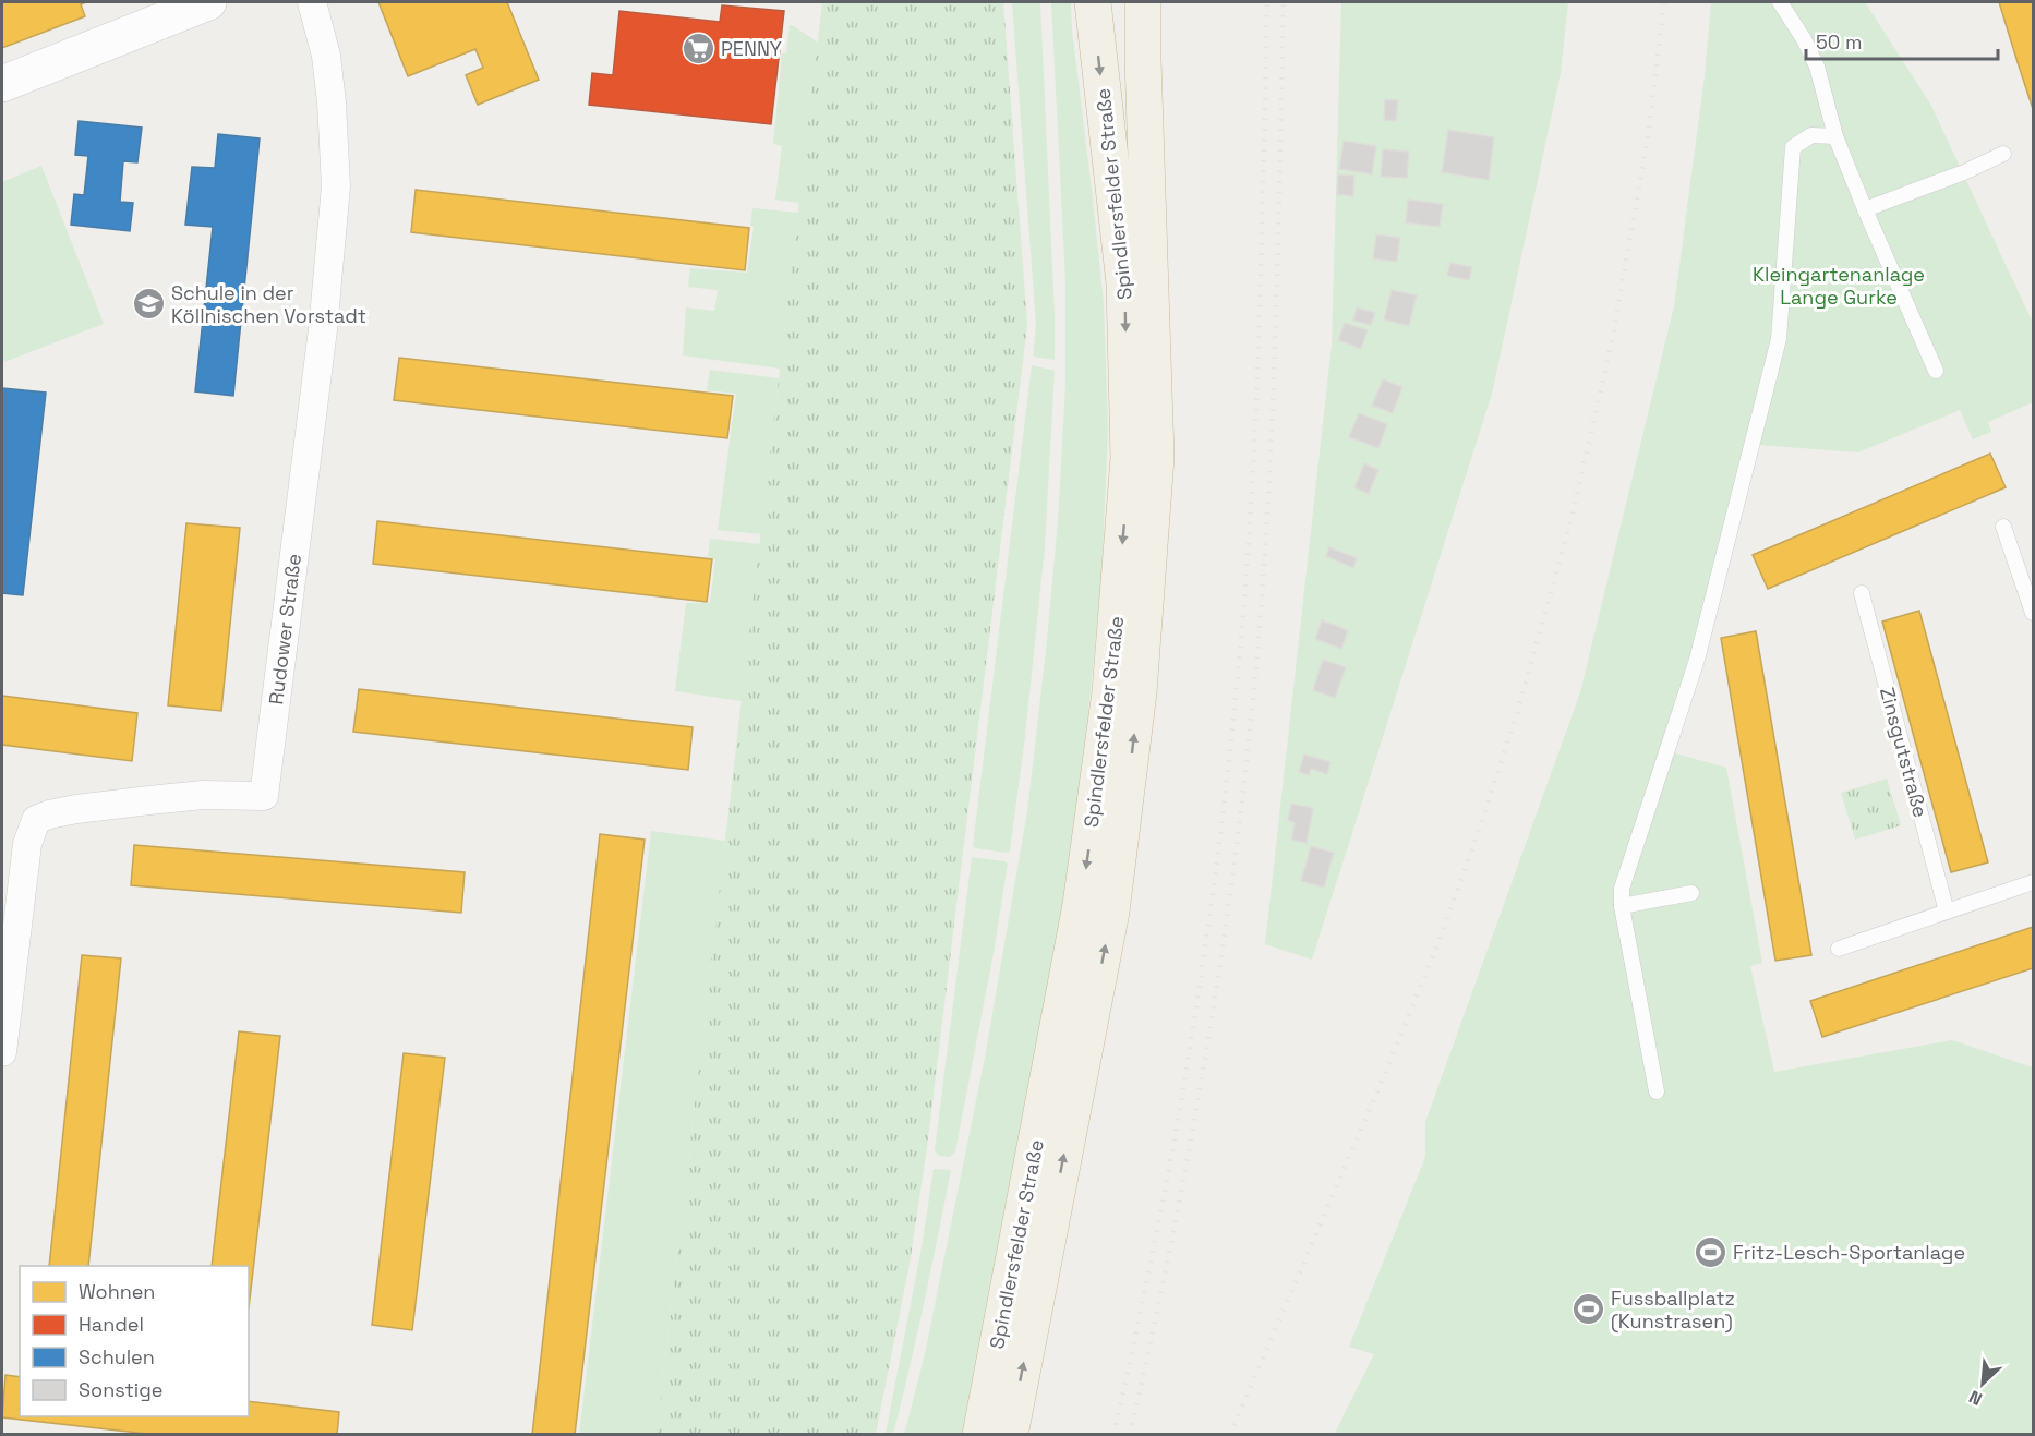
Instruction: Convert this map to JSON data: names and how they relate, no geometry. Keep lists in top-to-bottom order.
{
  "streets": {
    "highway": ["Spindlersfelder Straße"],
    "street": ["Rudower Straße"],
    "lane": ["Zinsgutstraße"]
  },
  "parks": ["Kleingartenanlage Lange Gurke"],
  "places": {
    "supermarket": ["PENNY"],
    "school or university": ["Schule in der Köllnischen Vorstadt"],
    "sports": ["Fritz-Lesch-Sportanlage", "Fussballplatz (Kunstrasen)"]
  },
  "legend": [
    "Wohnen",
    "Handel",
    "Schulen",
    "Sonstige"
  ],
  "scale_bar": "50 m",
  "north": "bottom left"
}
